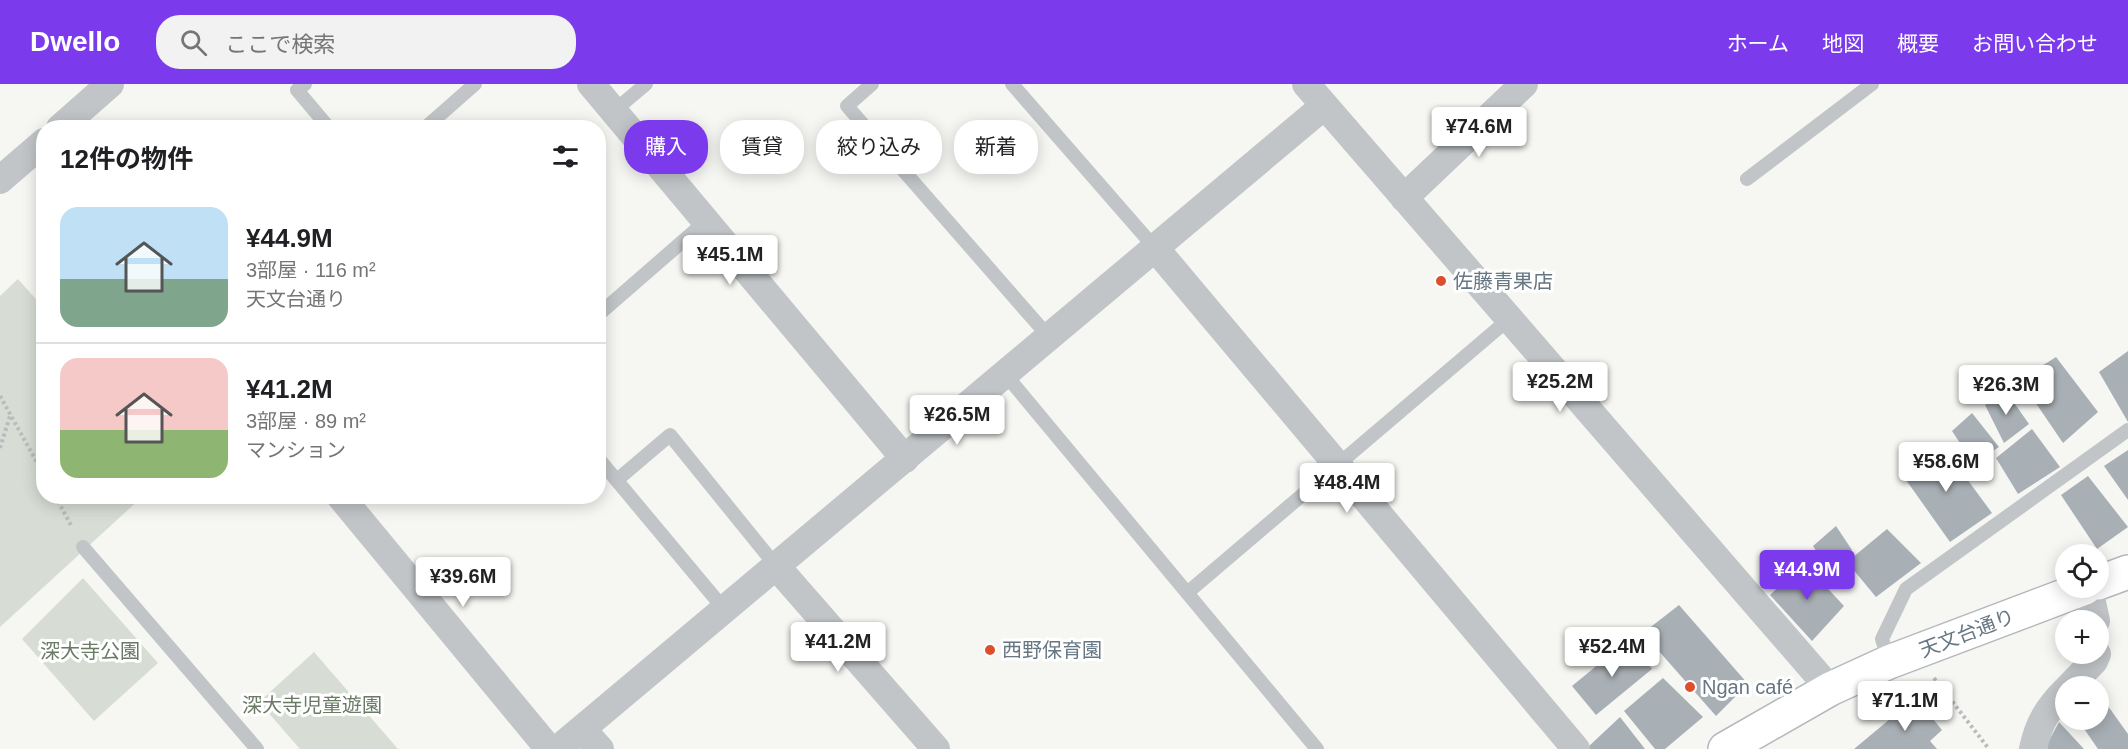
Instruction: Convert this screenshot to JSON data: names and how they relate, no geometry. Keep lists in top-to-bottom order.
{
  "streets": {
    "main road": ["天文台通り"]
  },
  "parks": ["深大寺公園", "深大寺児童遊園"],
  "places": ["佐藤青果店", "西野保育園", "Ngan café"],
  "page": {
    "header": "Dwello",
    "search": "ここで検索",
    "nav": [
      "ホーム",
      "地図",
      "概要",
      "お問い合わせ"
    ],
    "price": [
      "¥74.6M",
      "¥45.1M",
      "¥25.2M",
      "¥26.3M",
      "¥26.5M",
      "¥58.6M",
      "¥48.4M",
      "¥44.9M",
      "¥39.6M",
      "¥41.2M",
      "¥52.4M",
      "¥71.1M"
    ],
    "chip": [
      "購入",
      "賃貸",
      "絞り込み",
      "新着"
    ],
    "heading": "12件の物件",
    "list": [
      {
        "name": "¥44.9M",
        "note": "3部屋 · 116 m² · 天文台通り"
      },
      {
        "name": "¥41.2M",
        "note": "3部屋 · 89 m² · マンション"
      }
    ],
    "map_buttons": ["+", "−"]
  }
}
